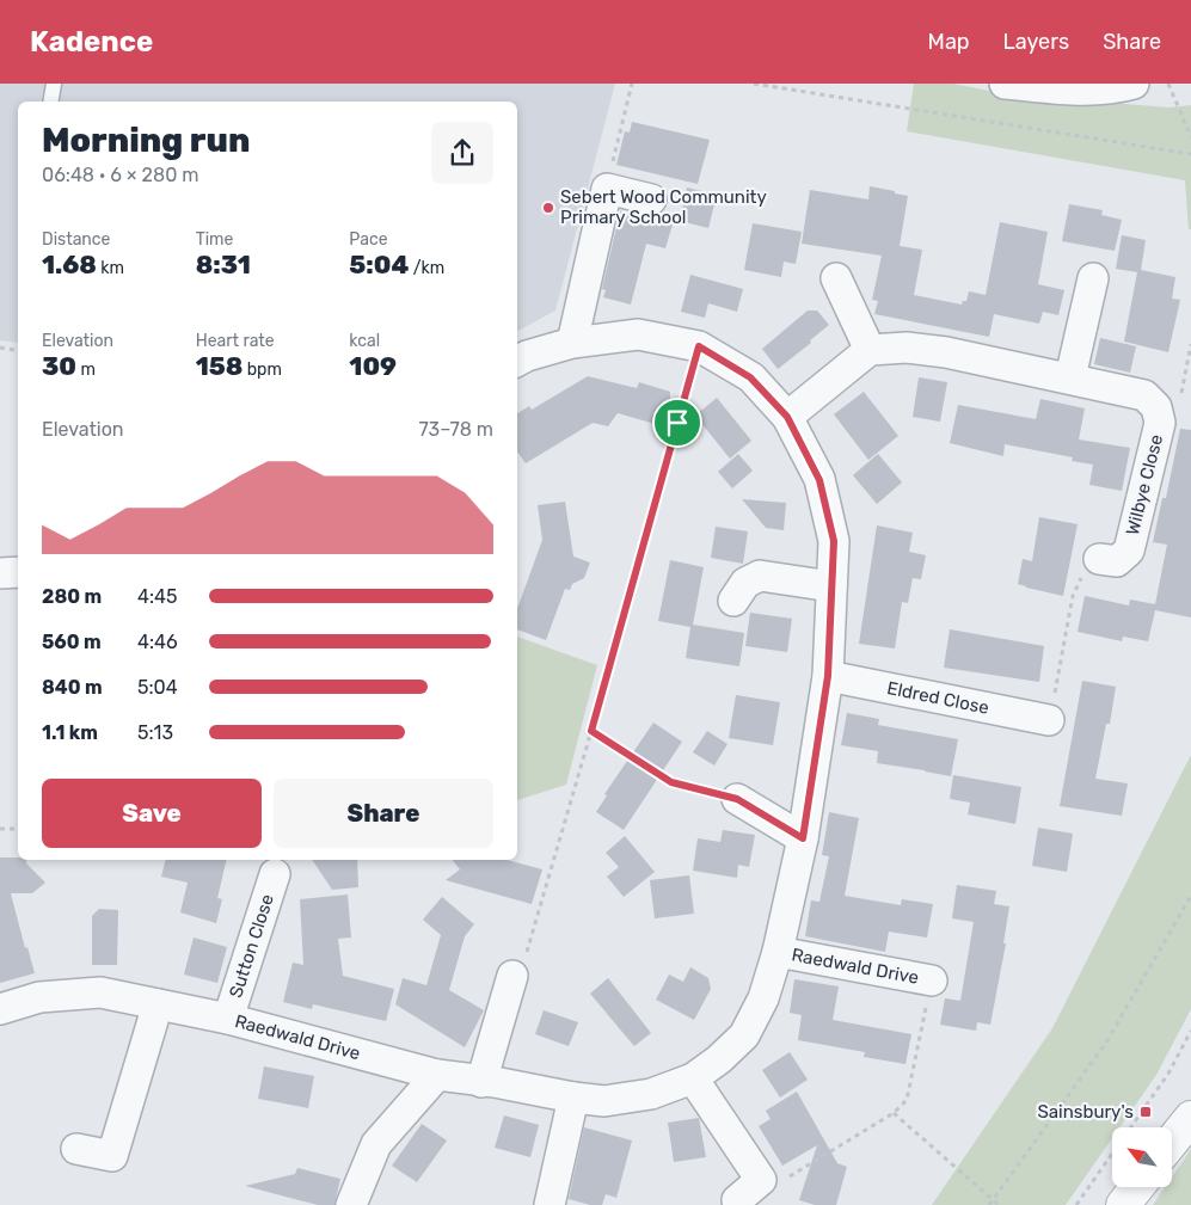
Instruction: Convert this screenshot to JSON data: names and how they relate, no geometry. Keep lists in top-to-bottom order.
{
  "streets": {
    "street": [
      "Wilbye Close",
      "Eldred Close",
      "Sutton Close",
      "Raedwald Drive"
    ]
  },
  "crossings": [
    ["Eldred Close", "Raedwald Drive"],
    ["Sutton Close", "Raedwald Drive"]
  ],
  "places": {
    "other": ["Sebert Wood Community Primary School"],
    "transit": ["Sainsbury's"]
  },
  "north": "top left",
  "page": {
    "header": "Kadence",
    "nav": ["Map", "Layers", "Share"],
    "heading": ["Morning run", "06:48 · 6 × 280 m"],
    "stats": [
      ["Distance", "1.68 km"],
      ["Time", "8:31"],
      ["Pace", "5:04 /km"],
      ["Elevation", "30 m"],
      ["Heart rate", "158 bpm"],
      ["kcal", "109"]
    ],
    "chart": ["Elevation", "73–78 m"],
    "list": [
      {
        "name": "280 m",
        "note": "4:45"
      },
      {
        "name": "560 m",
        "note": "4:46"
      },
      {
        "name": "840 m",
        "note": "5:04"
      },
      {
        "name": "1.1 km",
        "note": "5:13"
      }
    ],
    "buttons": ["Save", "Share"]
  }
}
